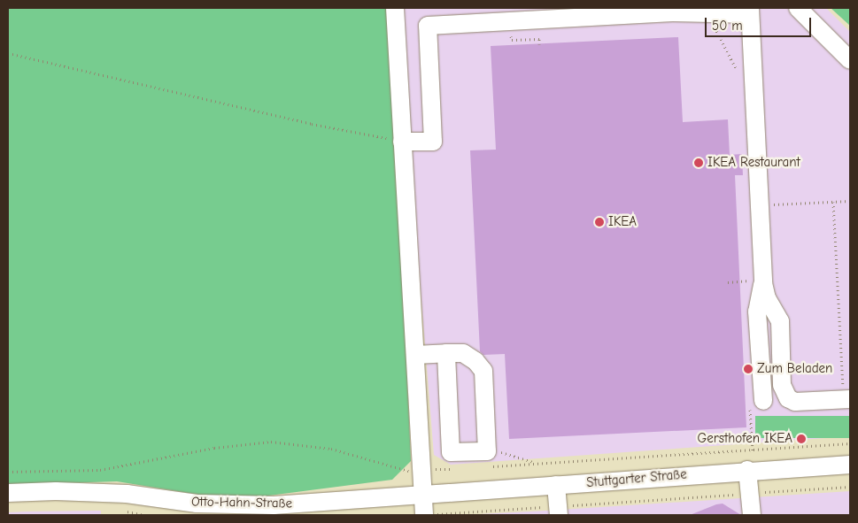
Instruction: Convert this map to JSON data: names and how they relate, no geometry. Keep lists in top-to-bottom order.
{
  "streets": {
    "street": ["Stuttgarter Straße", "Otto-Hahn-Straße"]
  },
  "crossings": [
    ["Stuttgarter Straße", "Otto-Hahn-Straße"]
  ],
  "places": [
    "IKEA Restaurant",
    "IKEA",
    "Zum Beladen",
    "Gersthofen IKEA"
  ],
  "scale_bar": "50 m"
}
